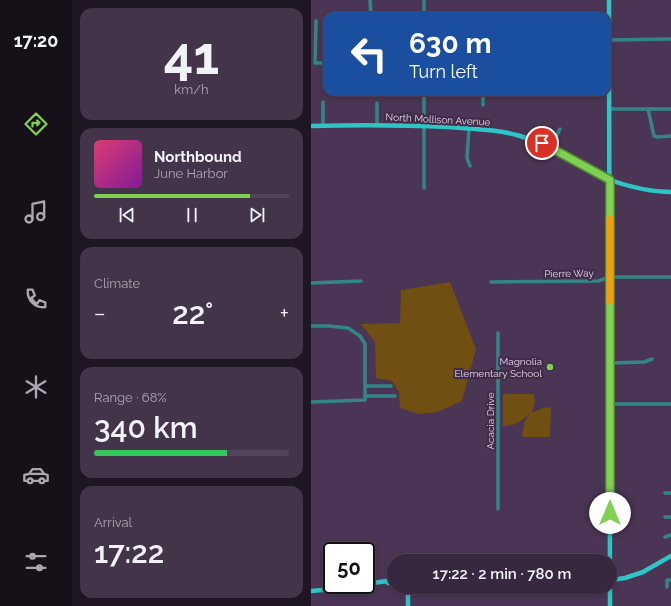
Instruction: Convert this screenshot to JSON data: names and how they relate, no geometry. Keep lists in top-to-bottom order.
{
  "streets": {
    "main road": ["North Mollison Avenue"],
    "street": ["Pierre Way", "Acacia Drive"]
  },
  "places": ["Magnolia Elementary School"],
  "page": {
    "tabs": "17:20",
    "tile": [
      ["41", "km/h"],
      "Climate",
      ["Range · 68%", "340 km"],
      ["Arrival", "17:22"]
    ],
    "turn": ["630 m", "Turn left"],
    "song": ["Northbound", "June Harbor"],
    "heat": ["−", "22°", "+"],
    "limit": "50",
    "trip": "17:22 · 2 min · 780 m"
  }
}
